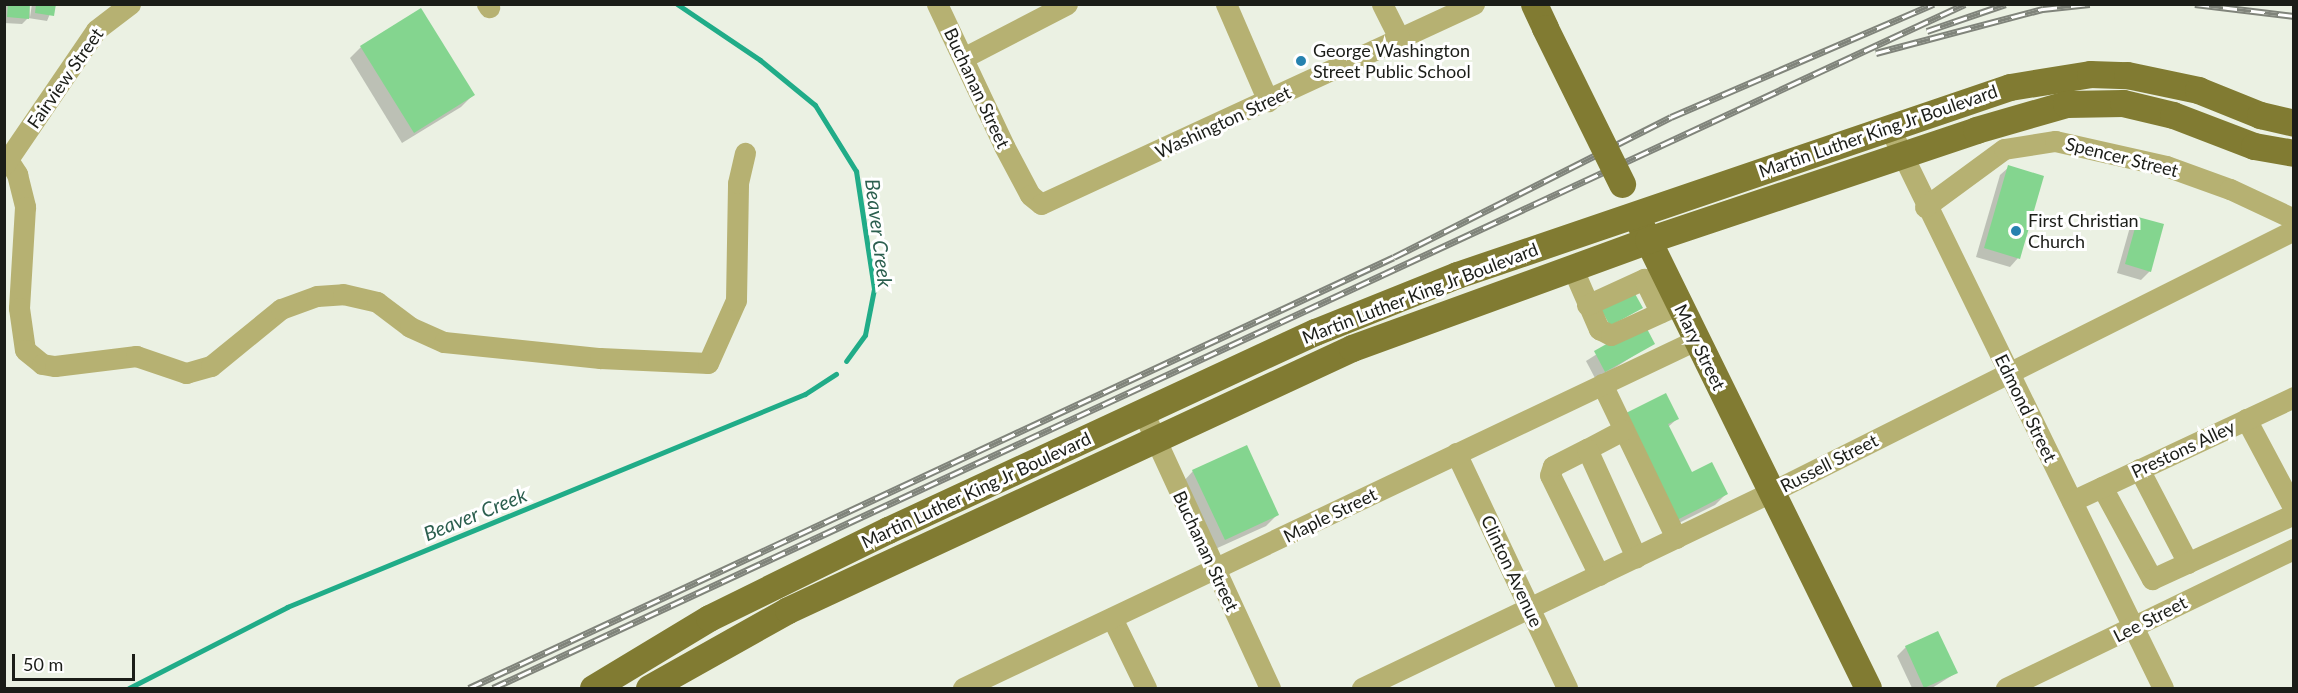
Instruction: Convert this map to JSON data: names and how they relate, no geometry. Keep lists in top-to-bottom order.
{
  "streets": {
    "main road": ["Martin Luther King Jr Boulevard", "Mary Street"],
    "street": [
      "Fairview Street",
      "Buchanan Street",
      "Washington Street",
      "Spencer Street",
      "Edmond Street",
      "Prestons Alley",
      "Russell Street",
      "Maple Street",
      "Clinton Avenue",
      "Lee Street"
    ]
  },
  "crossings": [
    ["Buchanan Street", "Washington Street"],
    ["Buchanan Street", "Martin Luther King Jr Boulevard"],
    ["Buchanan Street", "Maple Street"],
    ["Martin Luther King Jr Boulevard", "Mary Street"],
    ["Martin Luther King Jr Boulevard", "Edmond Street"],
    ["Spencer Street", "Edmond Street"],
    ["Mary Street", "Russell Street"],
    ["Mary Street", "Maple Street"],
    ["Edmond Street", "Prestons Alley"],
    ["Edmond Street", "Russell Street"],
    ["Edmond Street", "Lee Street"],
    ["Russell Street", "Clinton Avenue"],
    ["Maple Street", "Clinton Avenue"]
  ],
  "water": ["Beaver Creek"],
  "places": ["George Washington Street Public School", "First Christian Church"],
  "scale_bar": "50 m"
}
